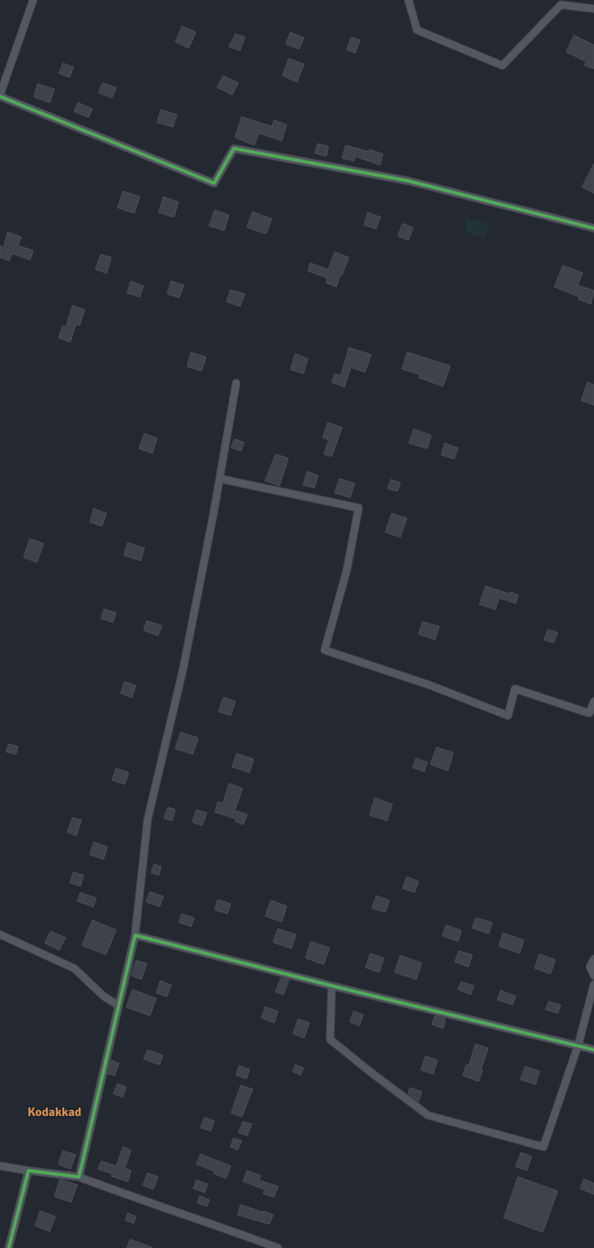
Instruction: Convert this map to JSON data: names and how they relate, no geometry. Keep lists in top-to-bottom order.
{
  "districts": ["Kodakkad"]
}
